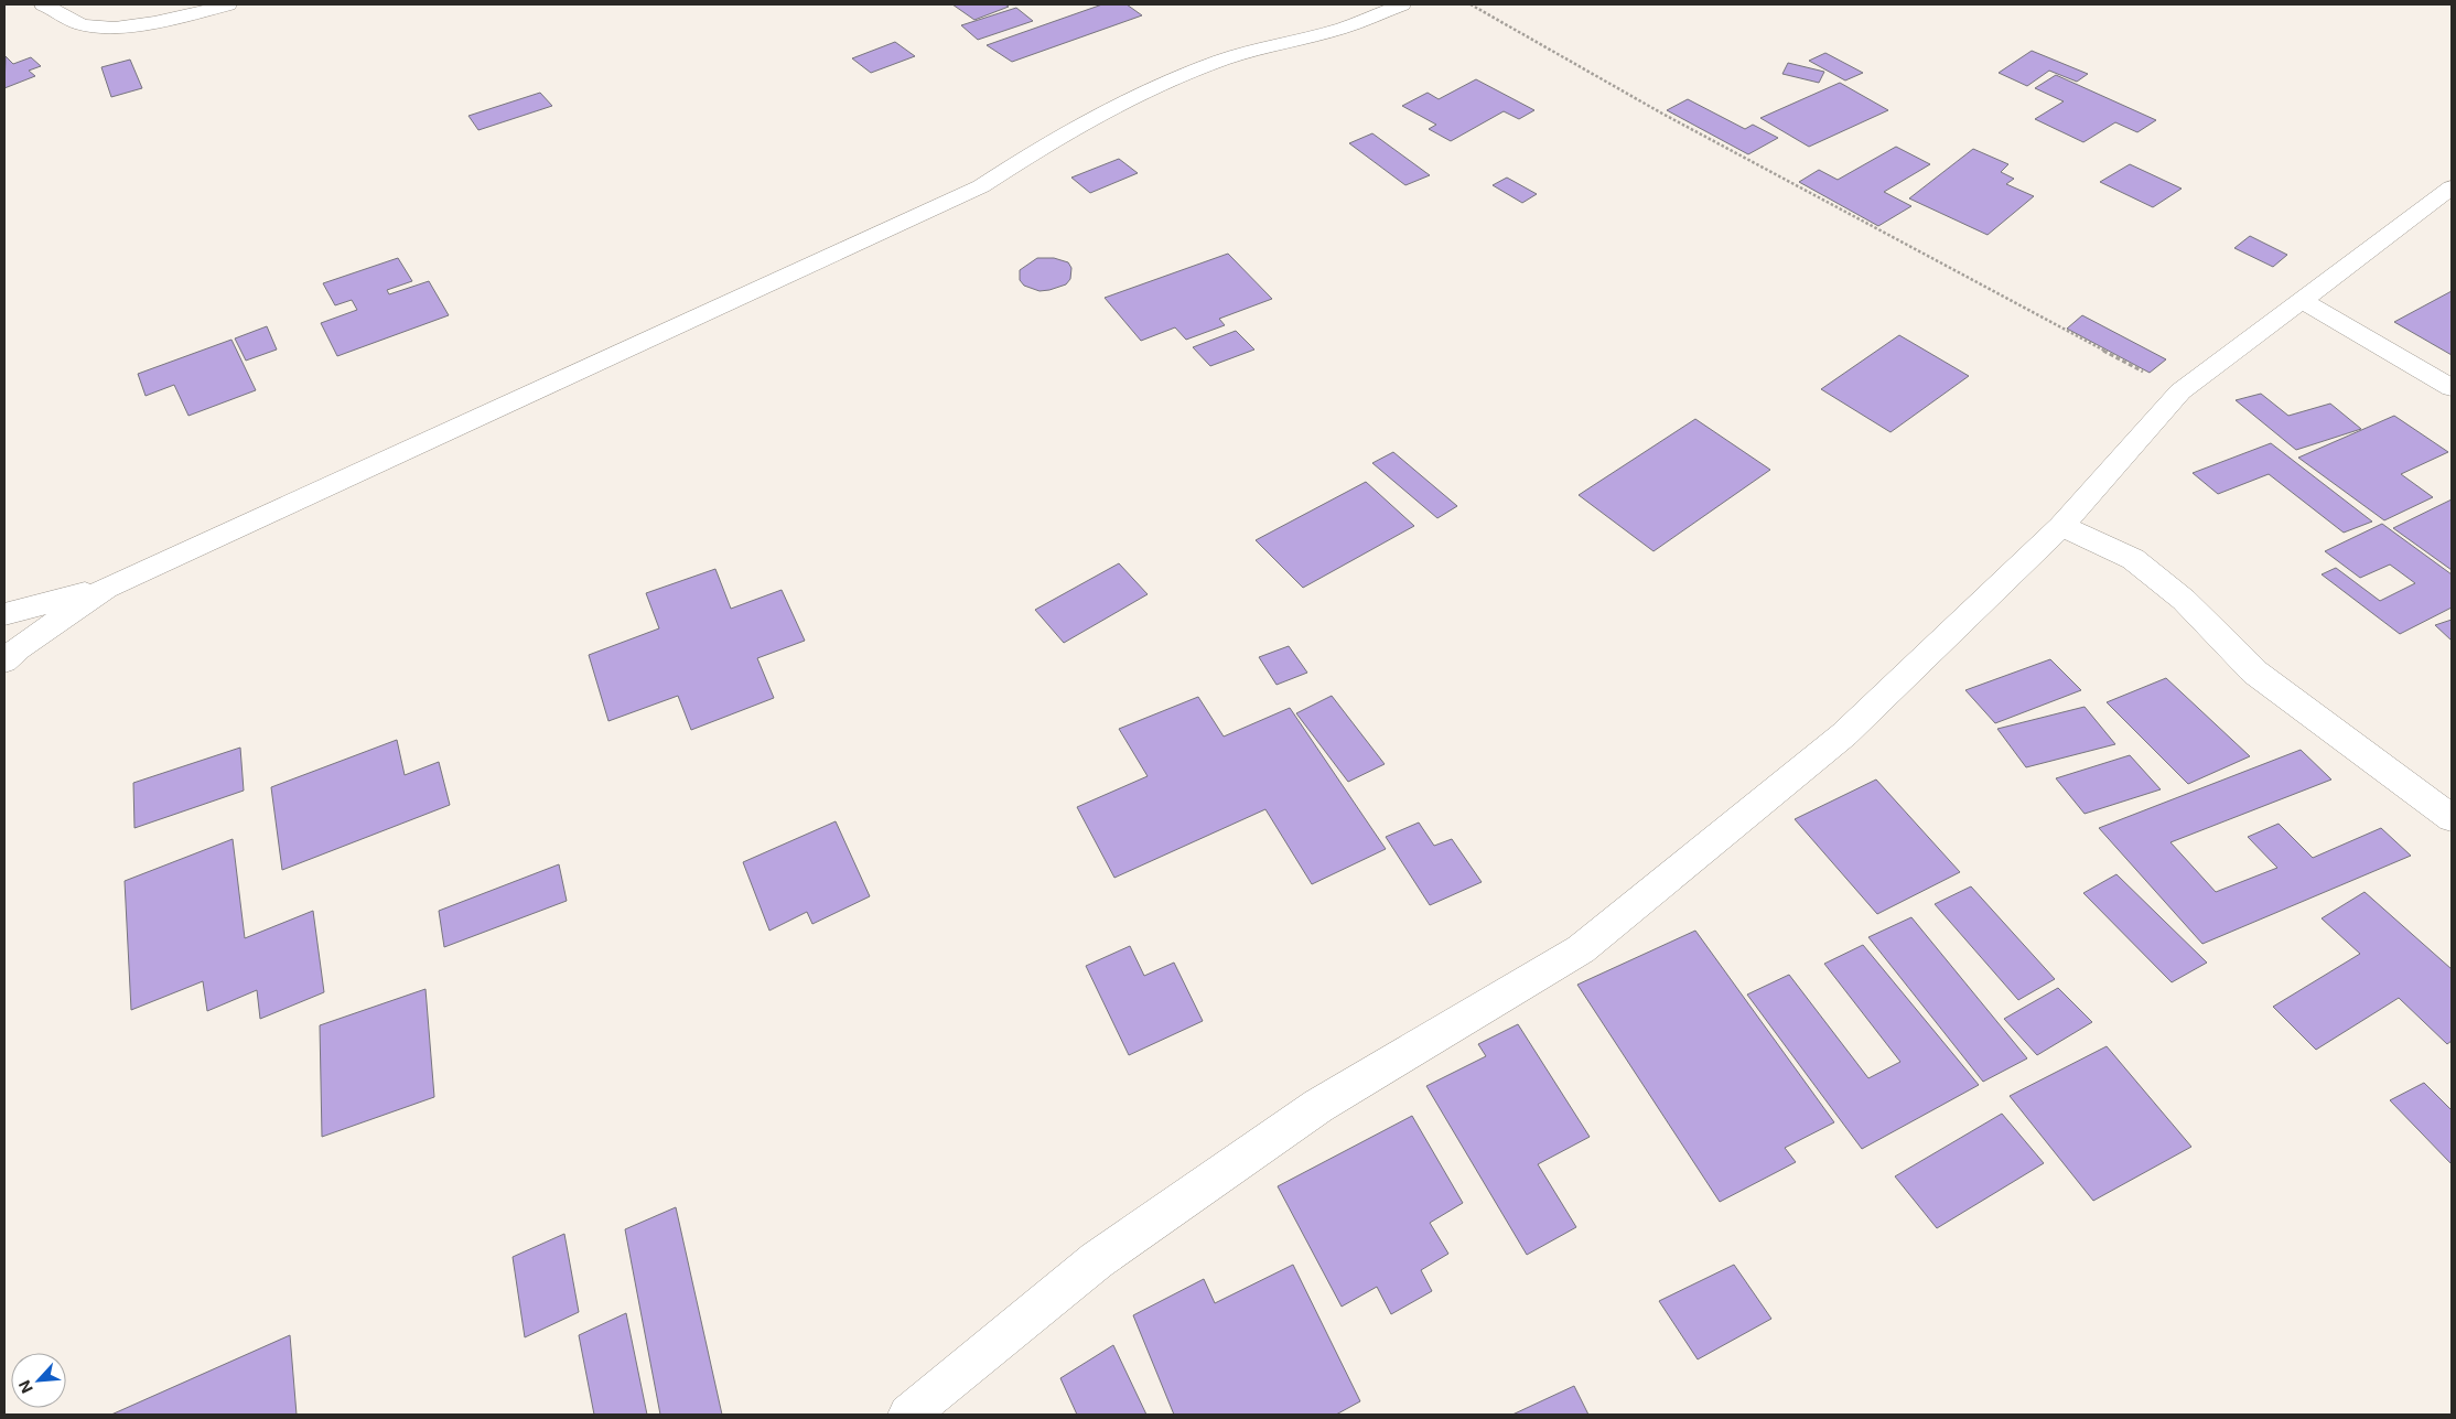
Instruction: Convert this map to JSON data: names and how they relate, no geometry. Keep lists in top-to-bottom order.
{
  "north": "bottom left"
}
